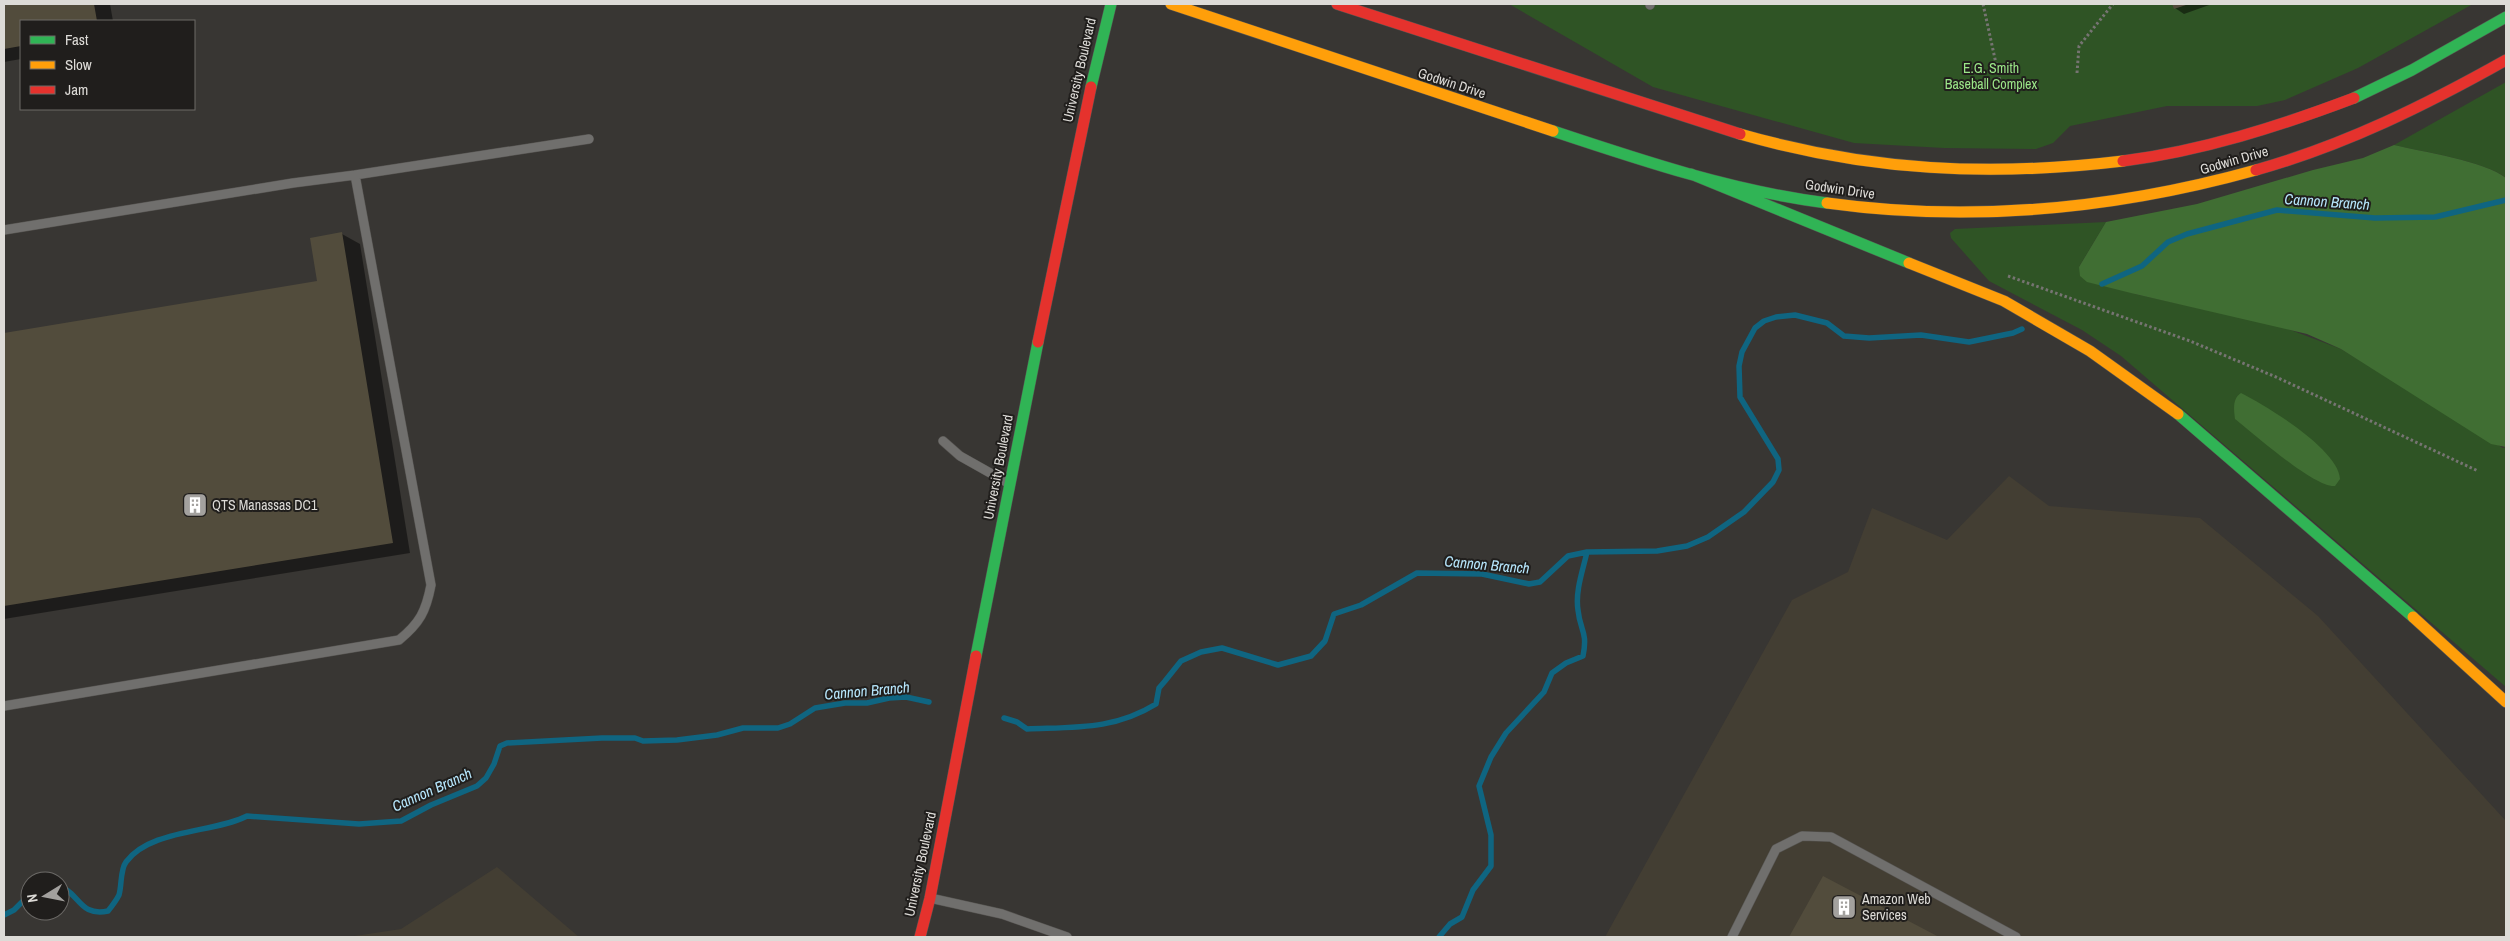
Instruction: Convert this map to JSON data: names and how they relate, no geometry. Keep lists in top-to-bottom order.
{
  "streets": {
    "main road": ["University Boulevard", "Godwin Drive"]
  },
  "water": ["Cannon Branch"],
  "parks": ["E.G. Smith Baseball Complex"],
  "places": {
    "building": ["QTS Manassas DC1", "Amazon Web Services"]
  },
  "legend": ["Fast", "Slow", "Jam"],
  "north": "left"
}
